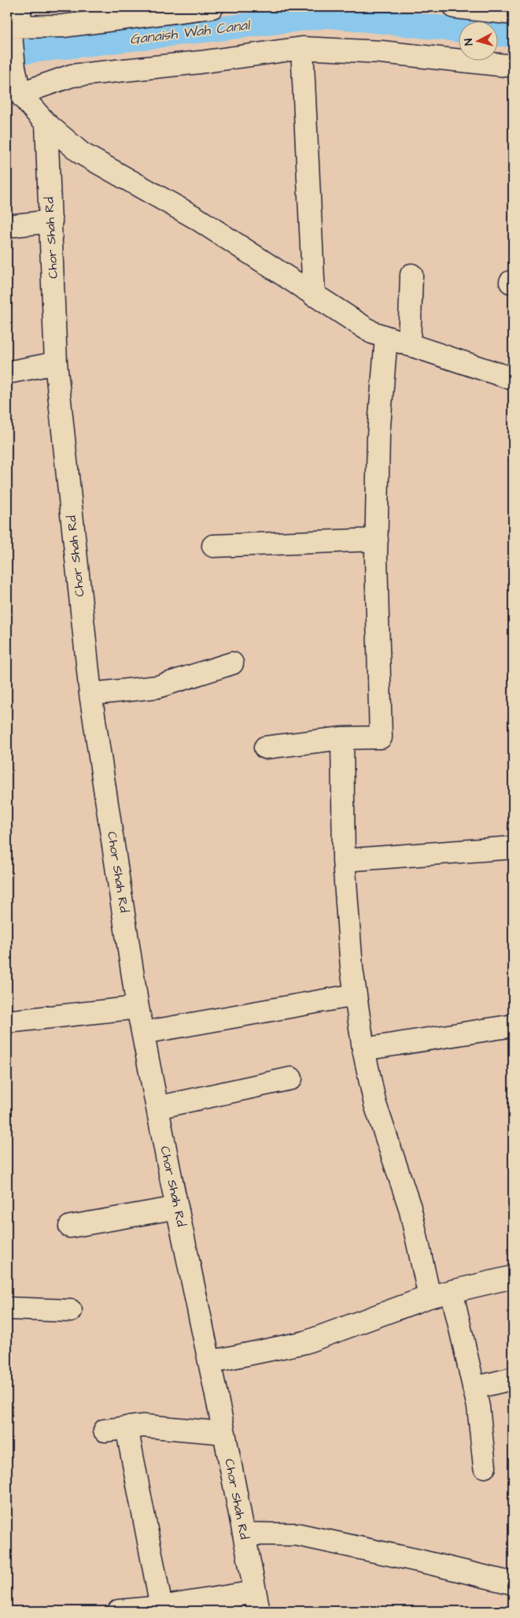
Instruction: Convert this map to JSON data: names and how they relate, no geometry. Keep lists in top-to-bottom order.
{
  "streets": {
    "street": ["Chor Shah Rd"]
  },
  "water": ["Ganaish Wah Canal"],
  "north": "left"
}
